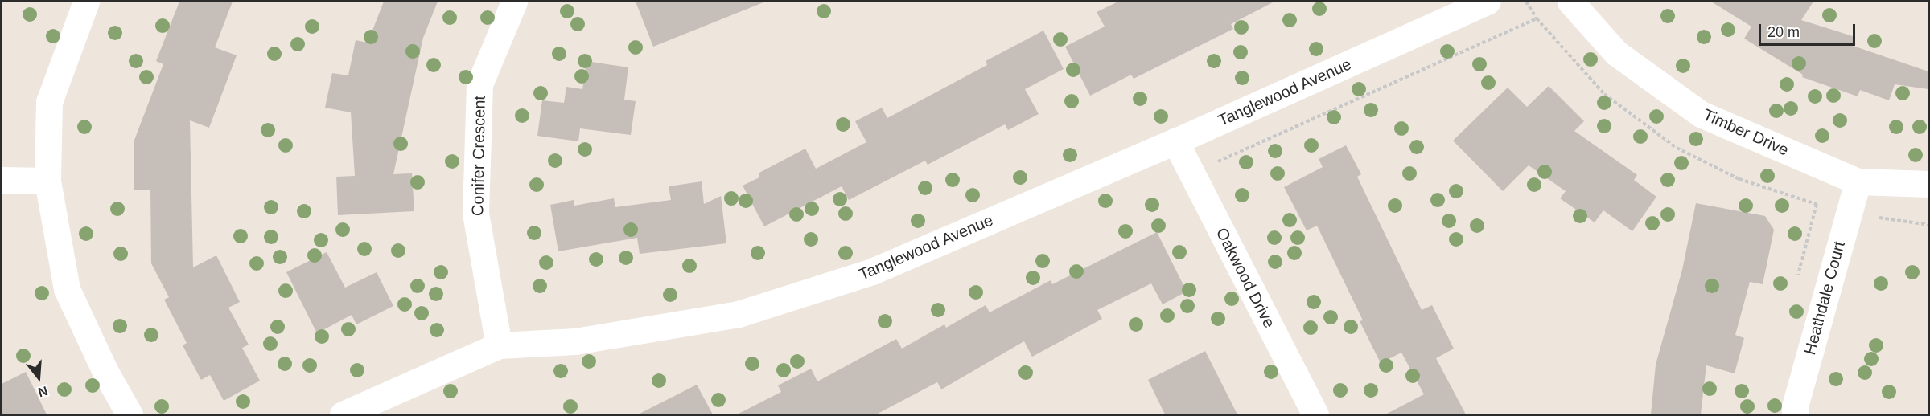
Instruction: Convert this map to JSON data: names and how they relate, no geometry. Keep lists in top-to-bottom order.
{
  "streets": {
    "street": [
      "Tanglewood Avenue",
      "Timber Drive",
      "Conifer Crescent",
      "Oakwood Drive",
      "Heathdale Court"
    ]
  },
  "crossings": [
    ["Tanglewood Avenue", "Conifer Crescent"],
    ["Tanglewood Avenue", "Oakwood Drive"],
    ["Timber Drive", "Heathdale Court"]
  ],
  "scale_bar": "20 m",
  "north": "bottom"
}
